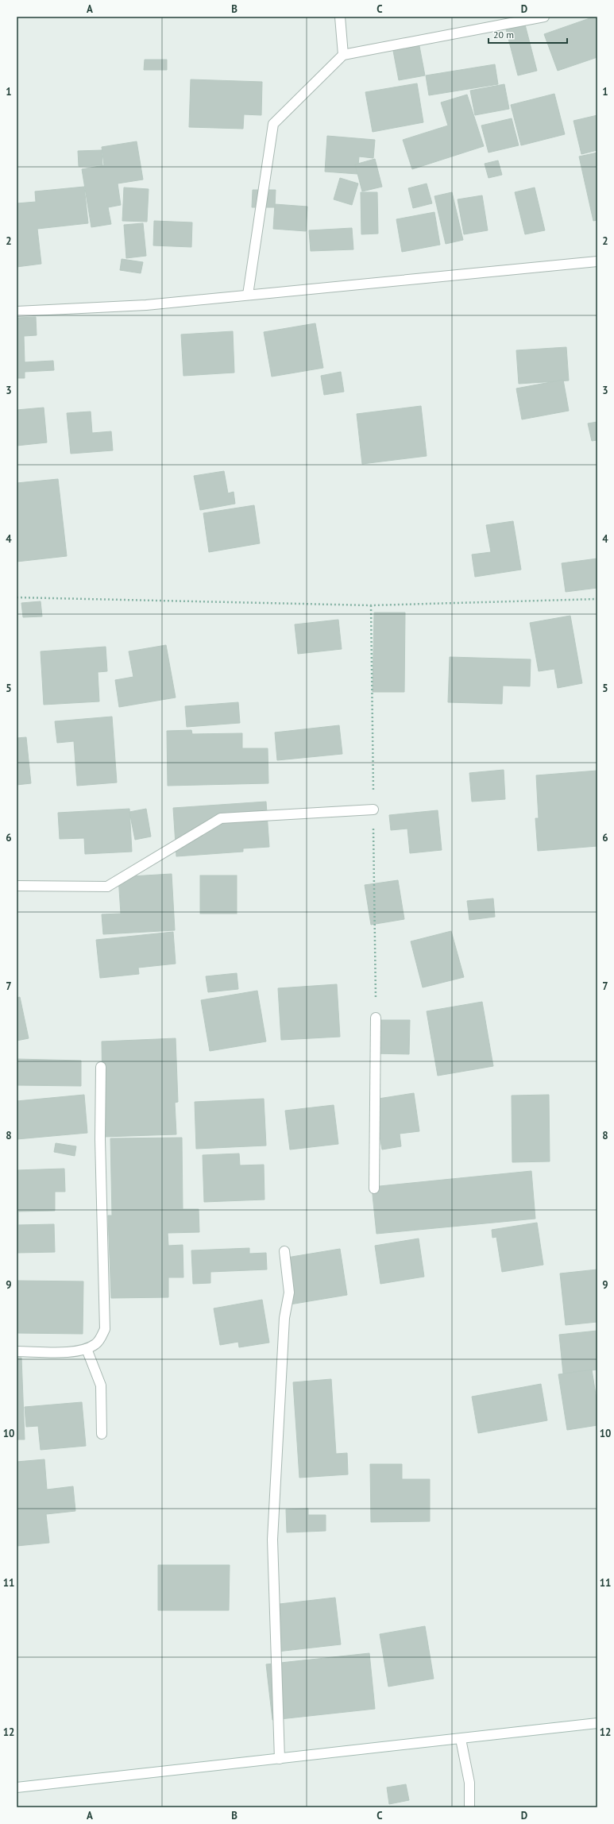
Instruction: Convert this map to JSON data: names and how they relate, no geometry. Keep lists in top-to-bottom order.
{
  "scale_bar": "20 m",
  "grid": {
    "columns": [
      "A",
      "B",
      "C",
      "D"
    ],
    "rows": [
      "1",
      "2",
      "3",
      "4",
      "5",
      "6",
      "7",
      "8",
      "9",
      "10",
      "11",
      "12"
    ]
  }
}
